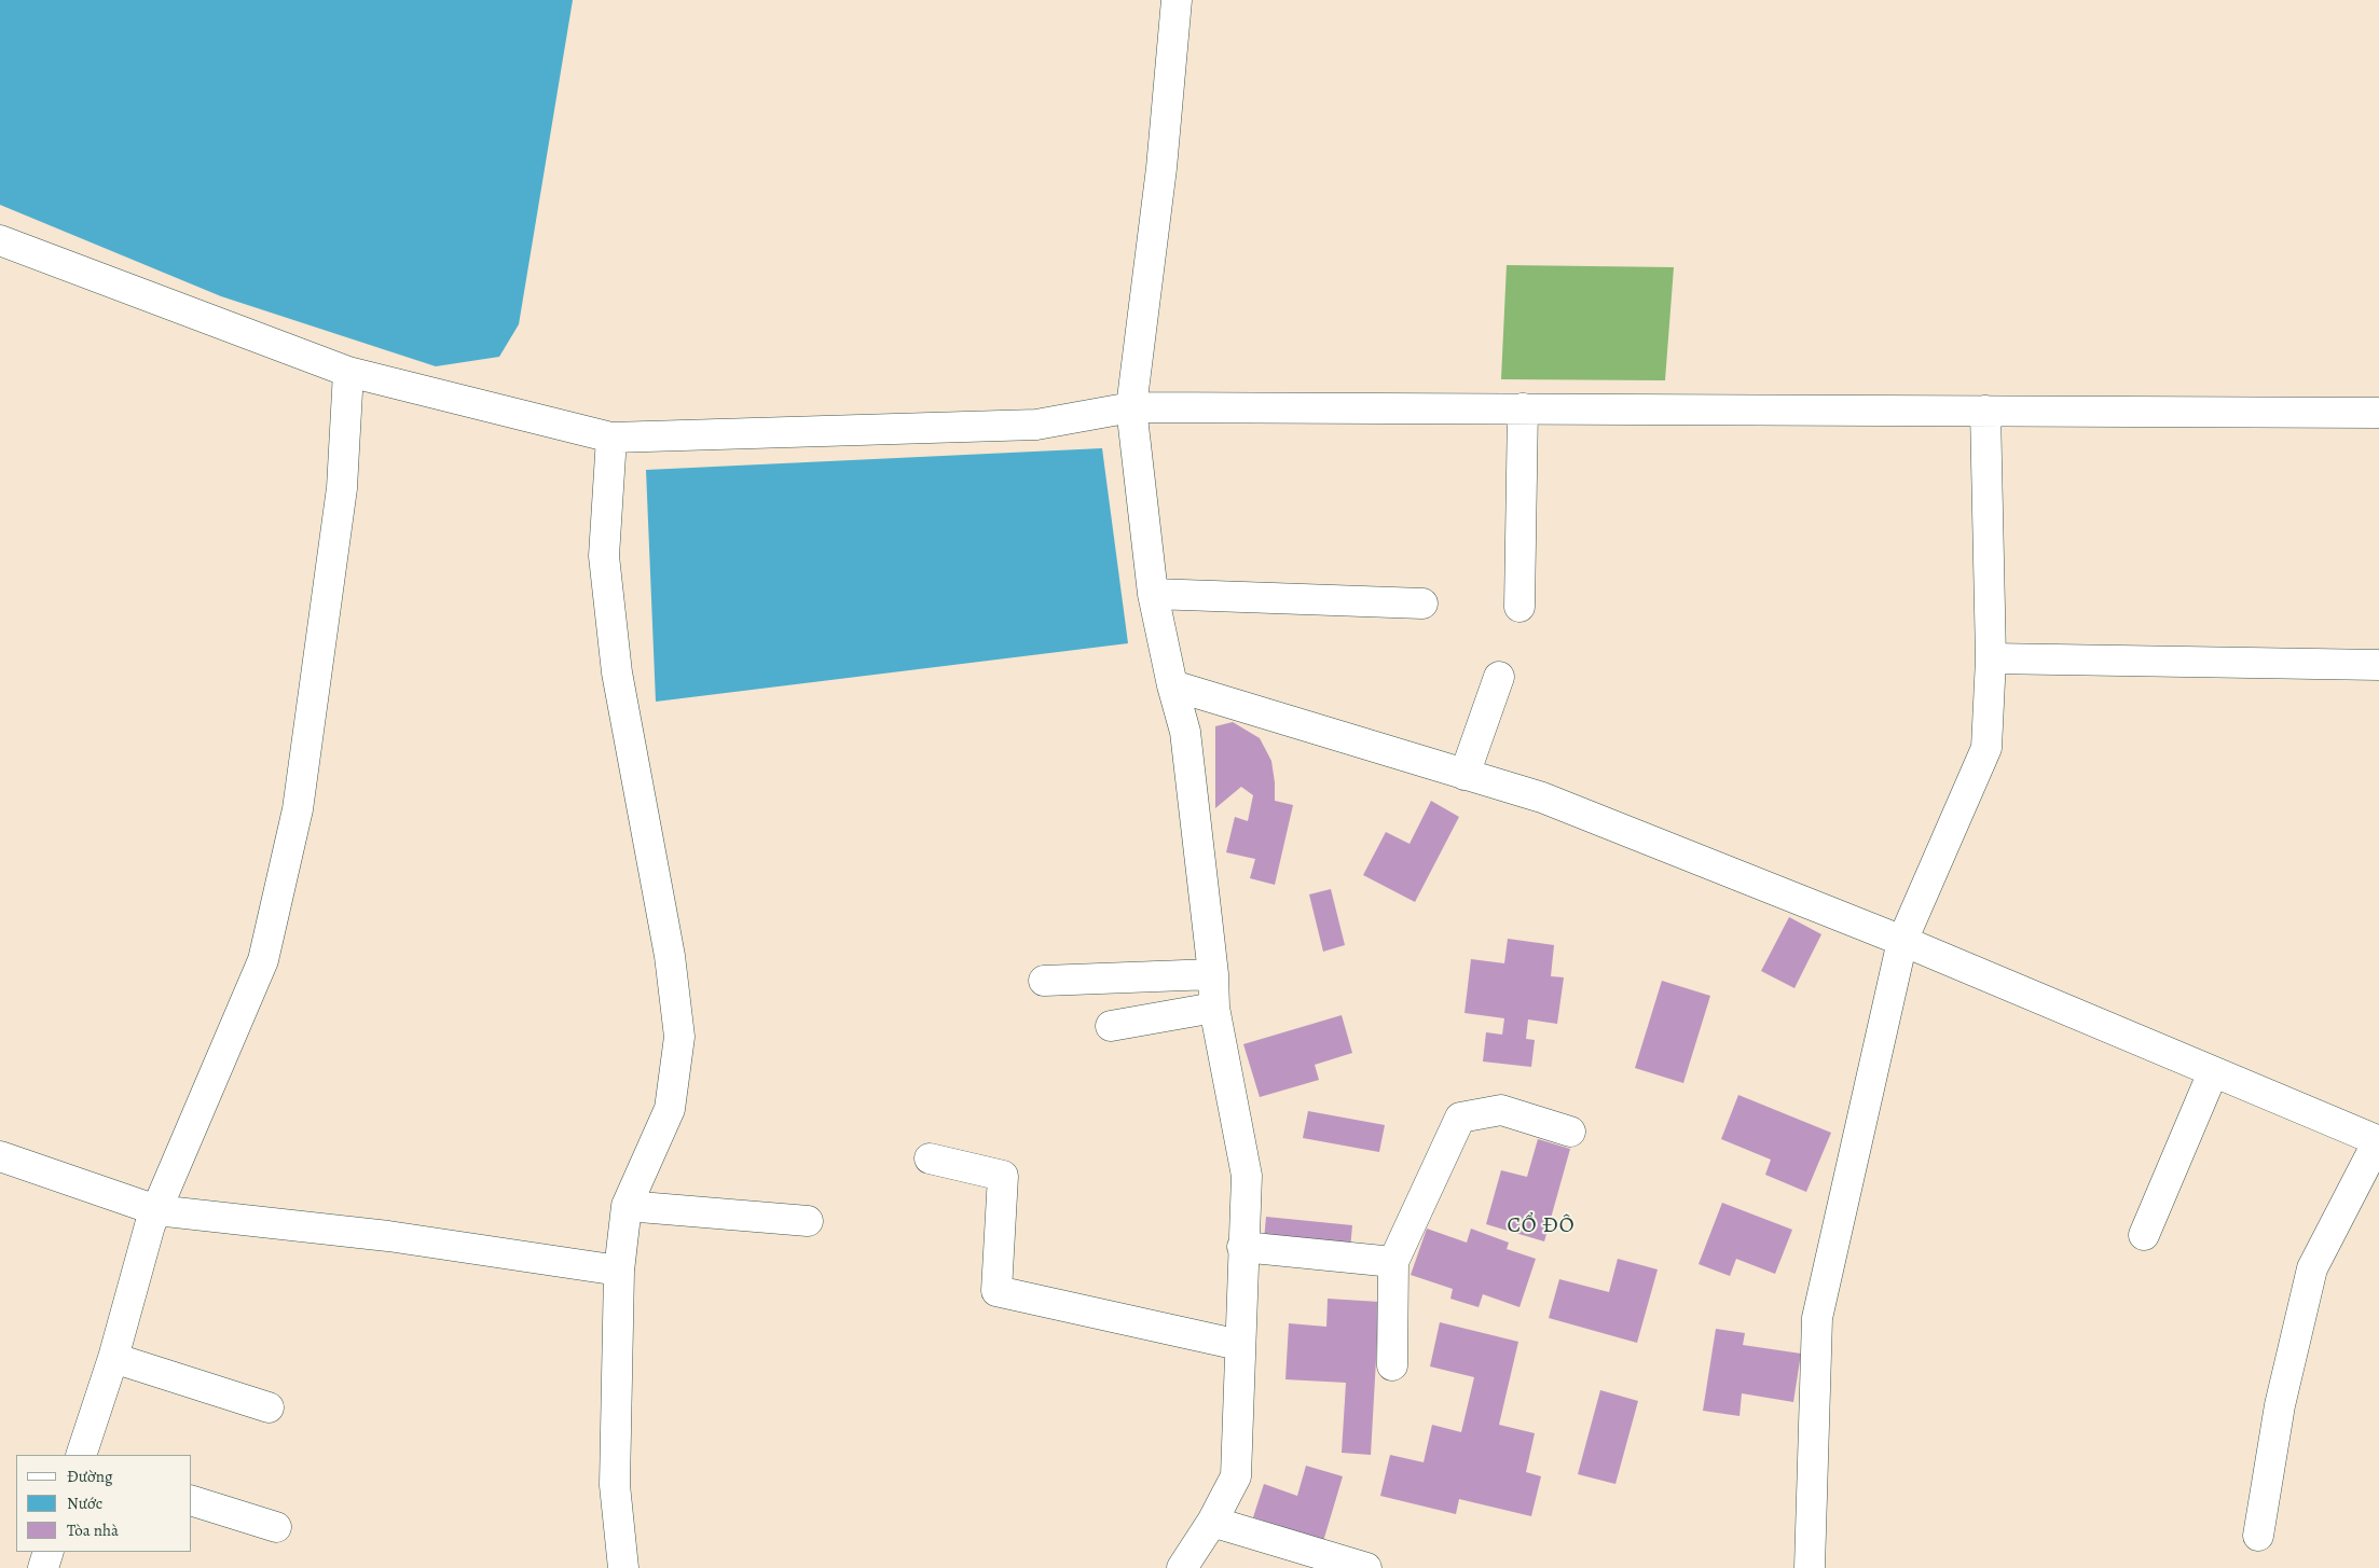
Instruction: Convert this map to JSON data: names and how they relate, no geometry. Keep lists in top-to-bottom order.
{
  "districts": ["CỔ ĐÔ"],
  "legend": ["Đường", "Nước", "Tòa nhà"]
}
